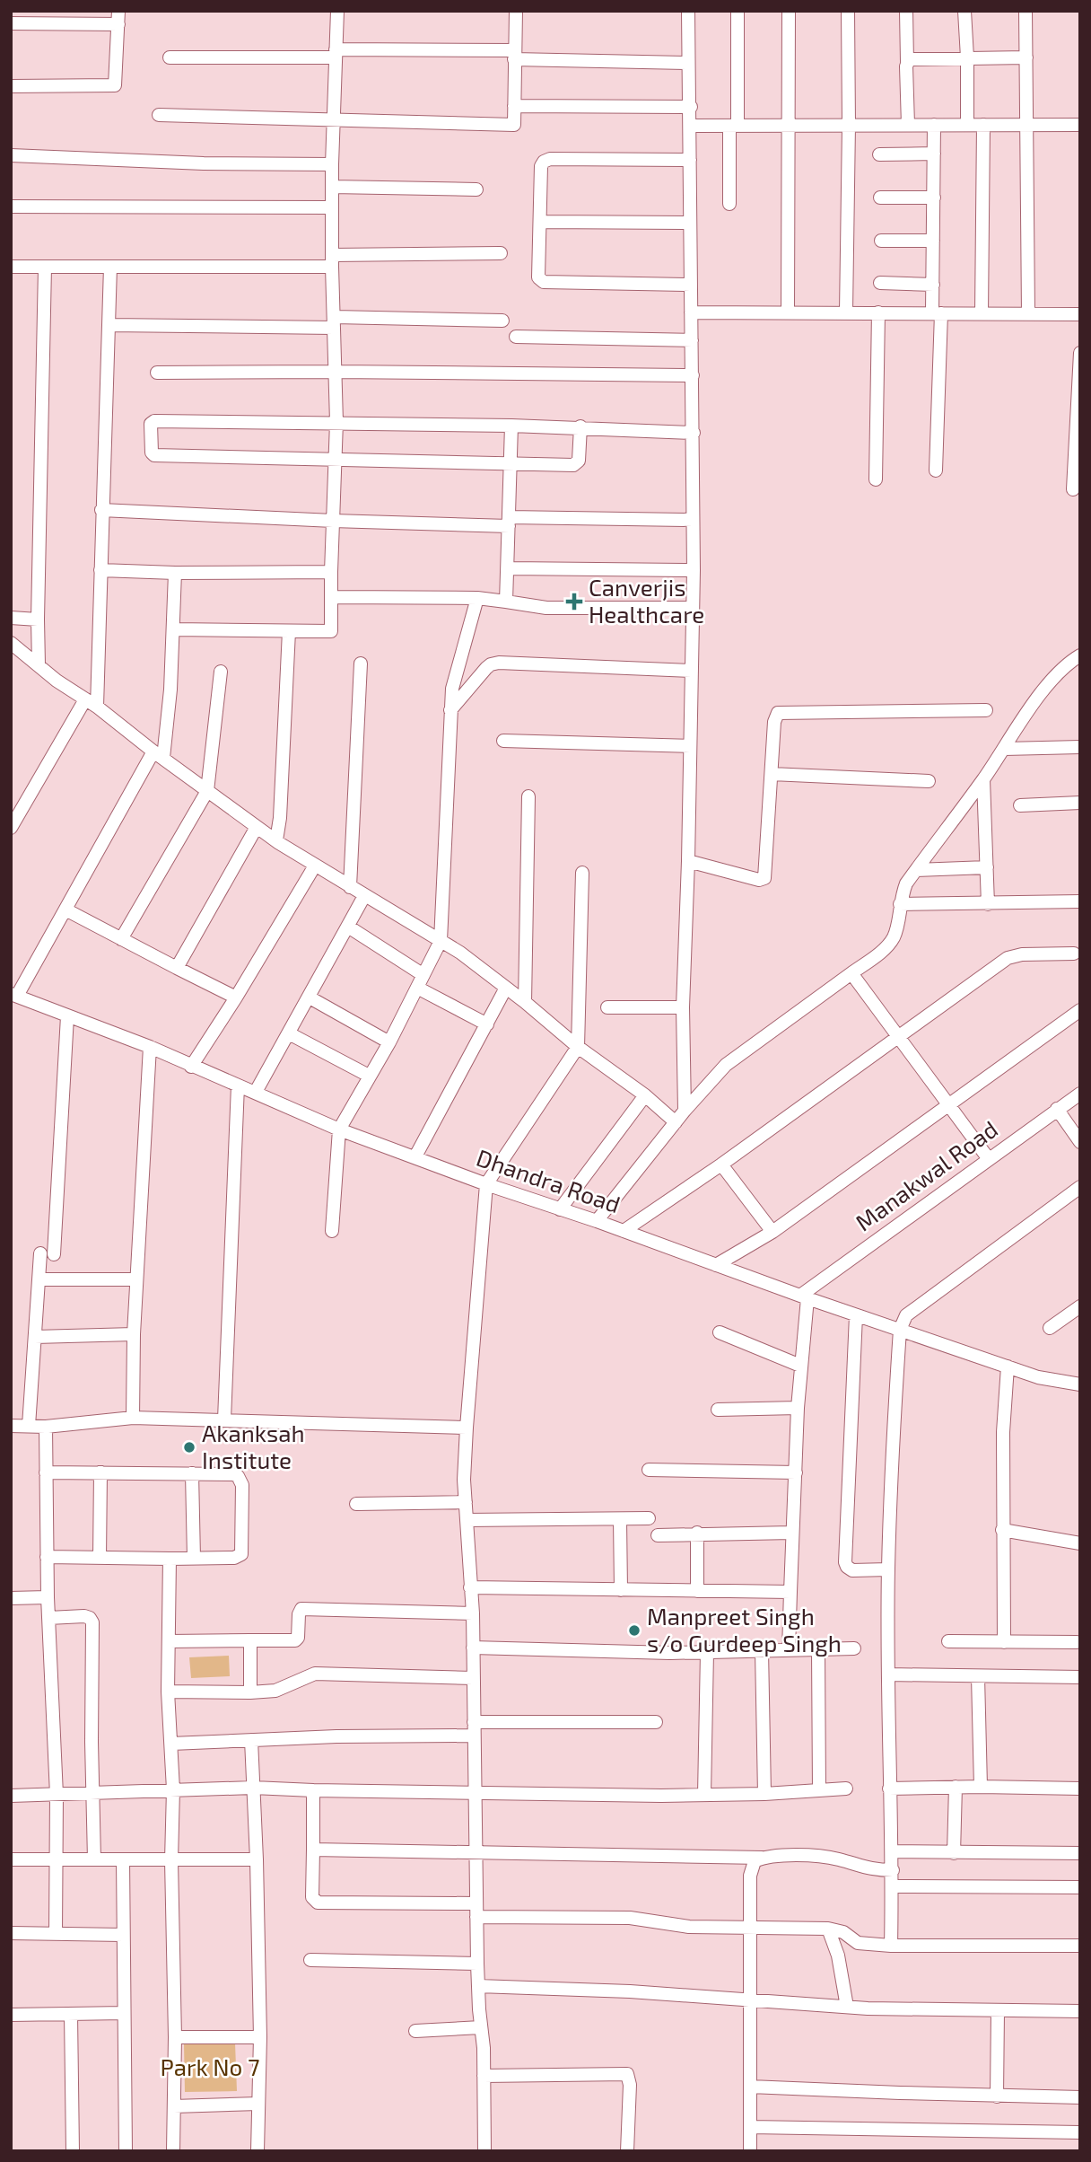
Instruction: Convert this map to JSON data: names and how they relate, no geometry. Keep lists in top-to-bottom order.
{
  "streets": {
    "street": ["Manakwal Road", "Dhandra Road"]
  },
  "crossings": [
    ["Manakwal Road", "Dhandra Road"]
  ],
  "parks": ["Park No 7"],
  "places": {
    "health": ["Canverjis Healthcare"],
    "other": ["Akanksah Institute", "Manpreet Singh s/o Gurdeep Singh"]
  }
}
